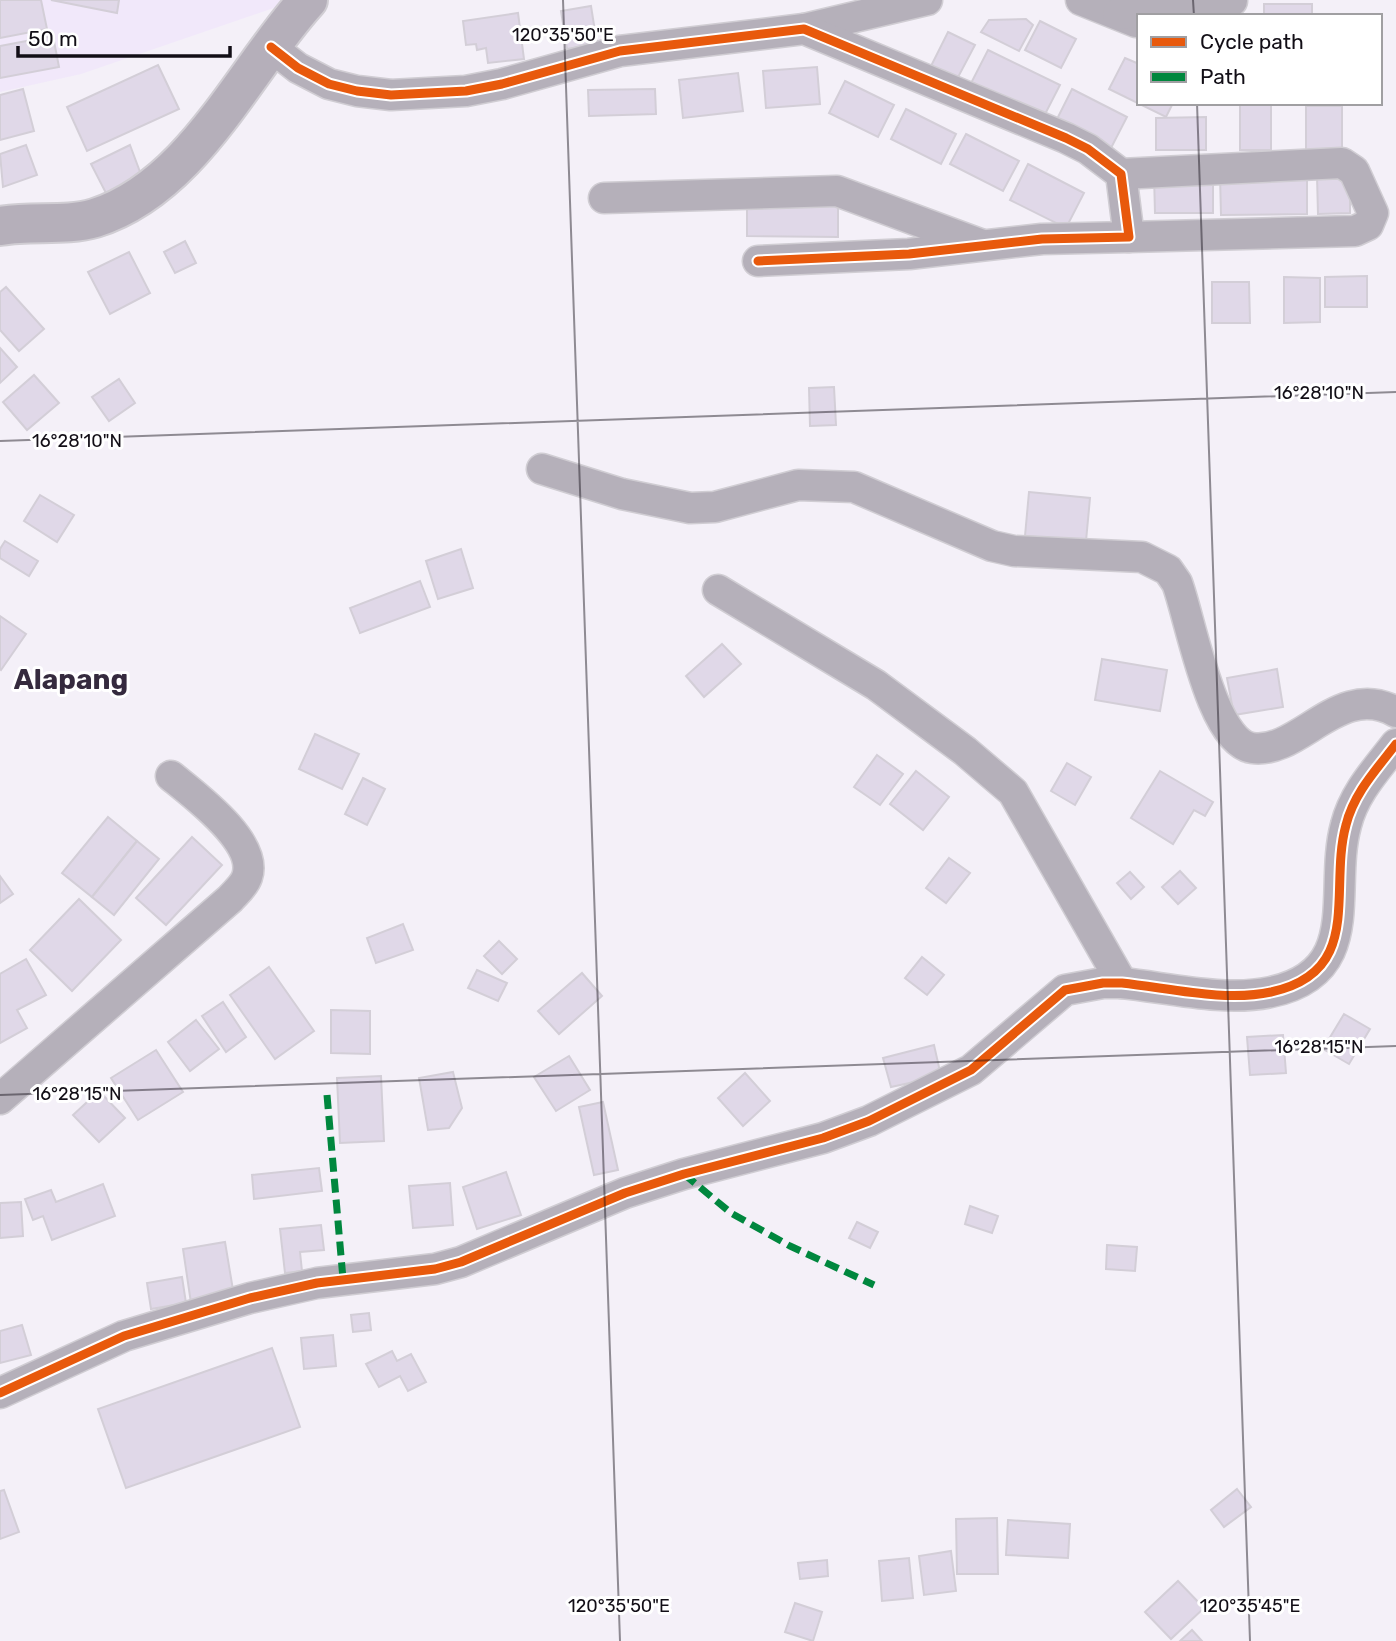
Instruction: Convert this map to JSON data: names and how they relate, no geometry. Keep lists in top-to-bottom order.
{
  "districts": ["Alapang"],
  "legend": ["Cycle path", "Path"],
  "scale_bar": "50 m",
  "coordinates": [
    "120°35'50\"E",
    "16°28'10\"N",
    "16°28'15\"N",
    "120°35'45\"E"
  ]
}
